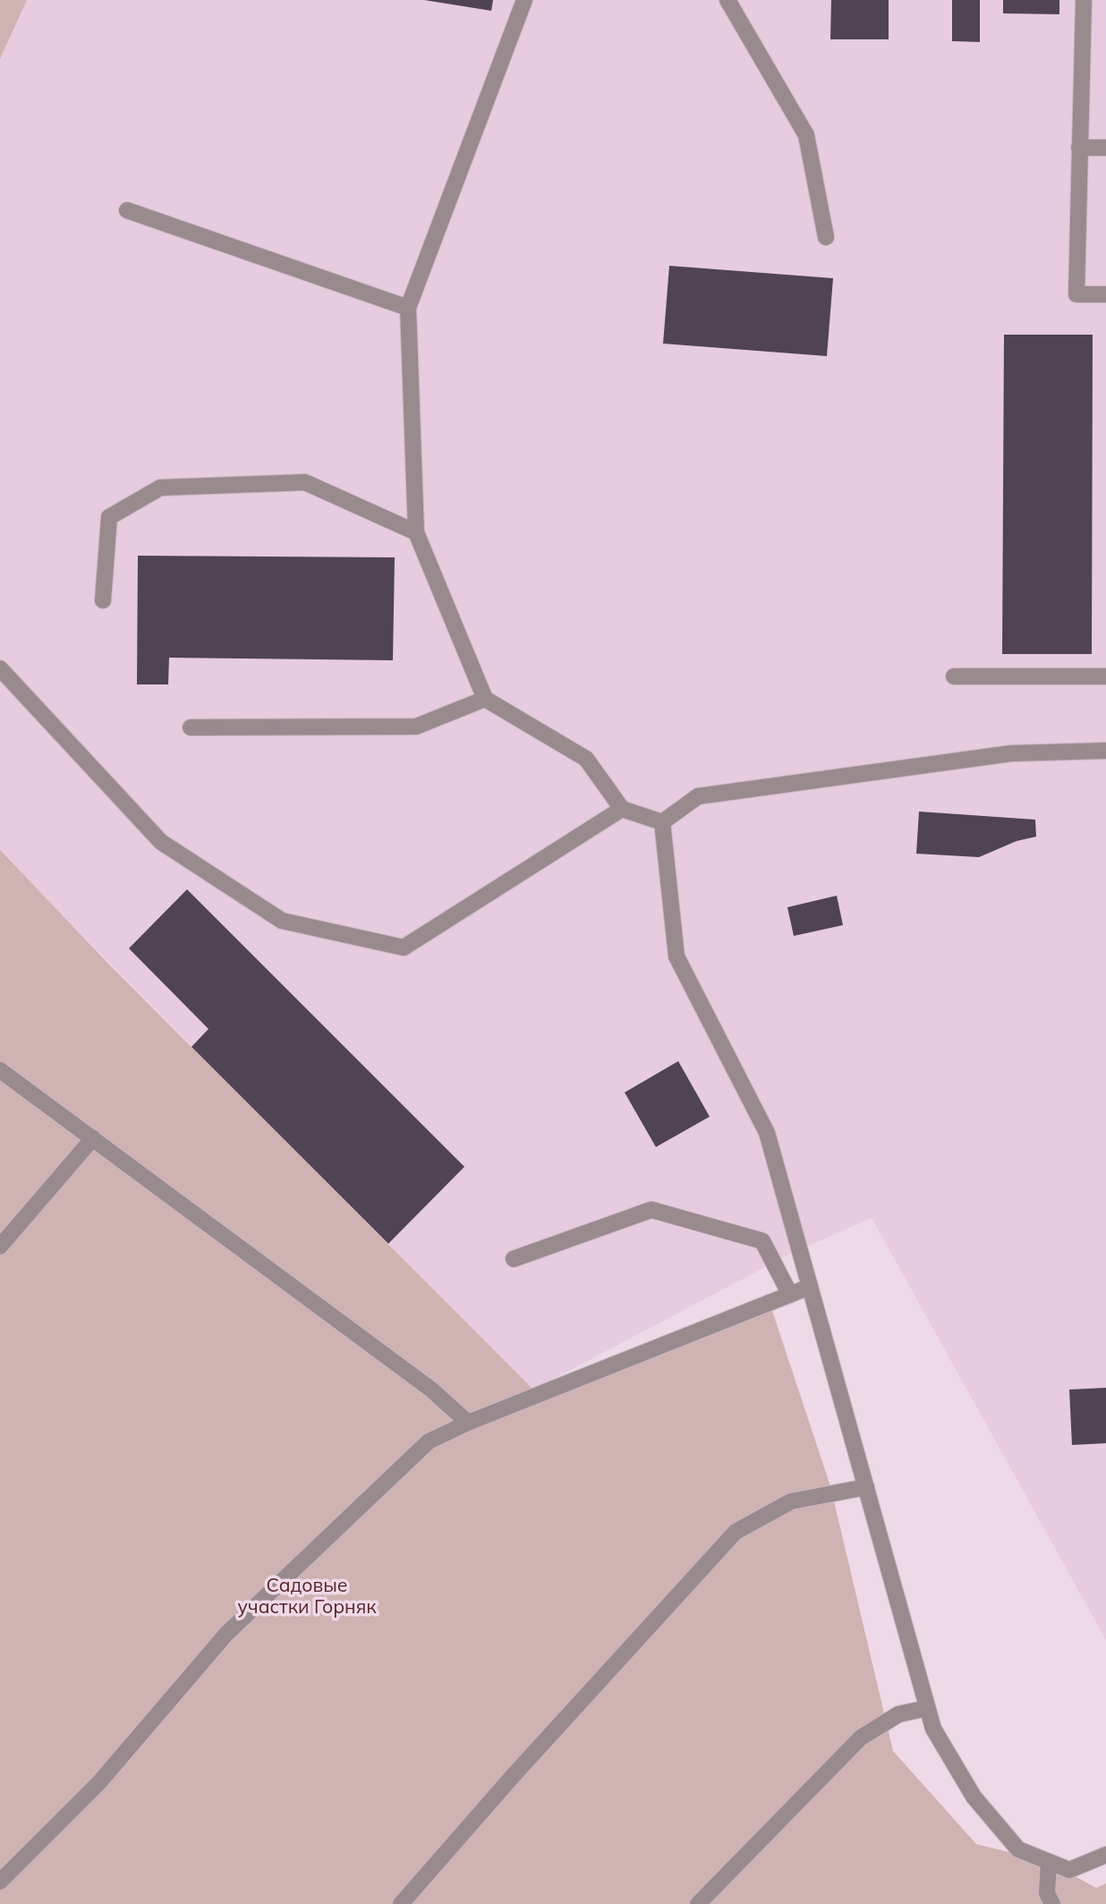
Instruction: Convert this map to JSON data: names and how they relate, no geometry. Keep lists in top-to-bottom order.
{
  "parks": ["Садовые участки Горняк"]
}
